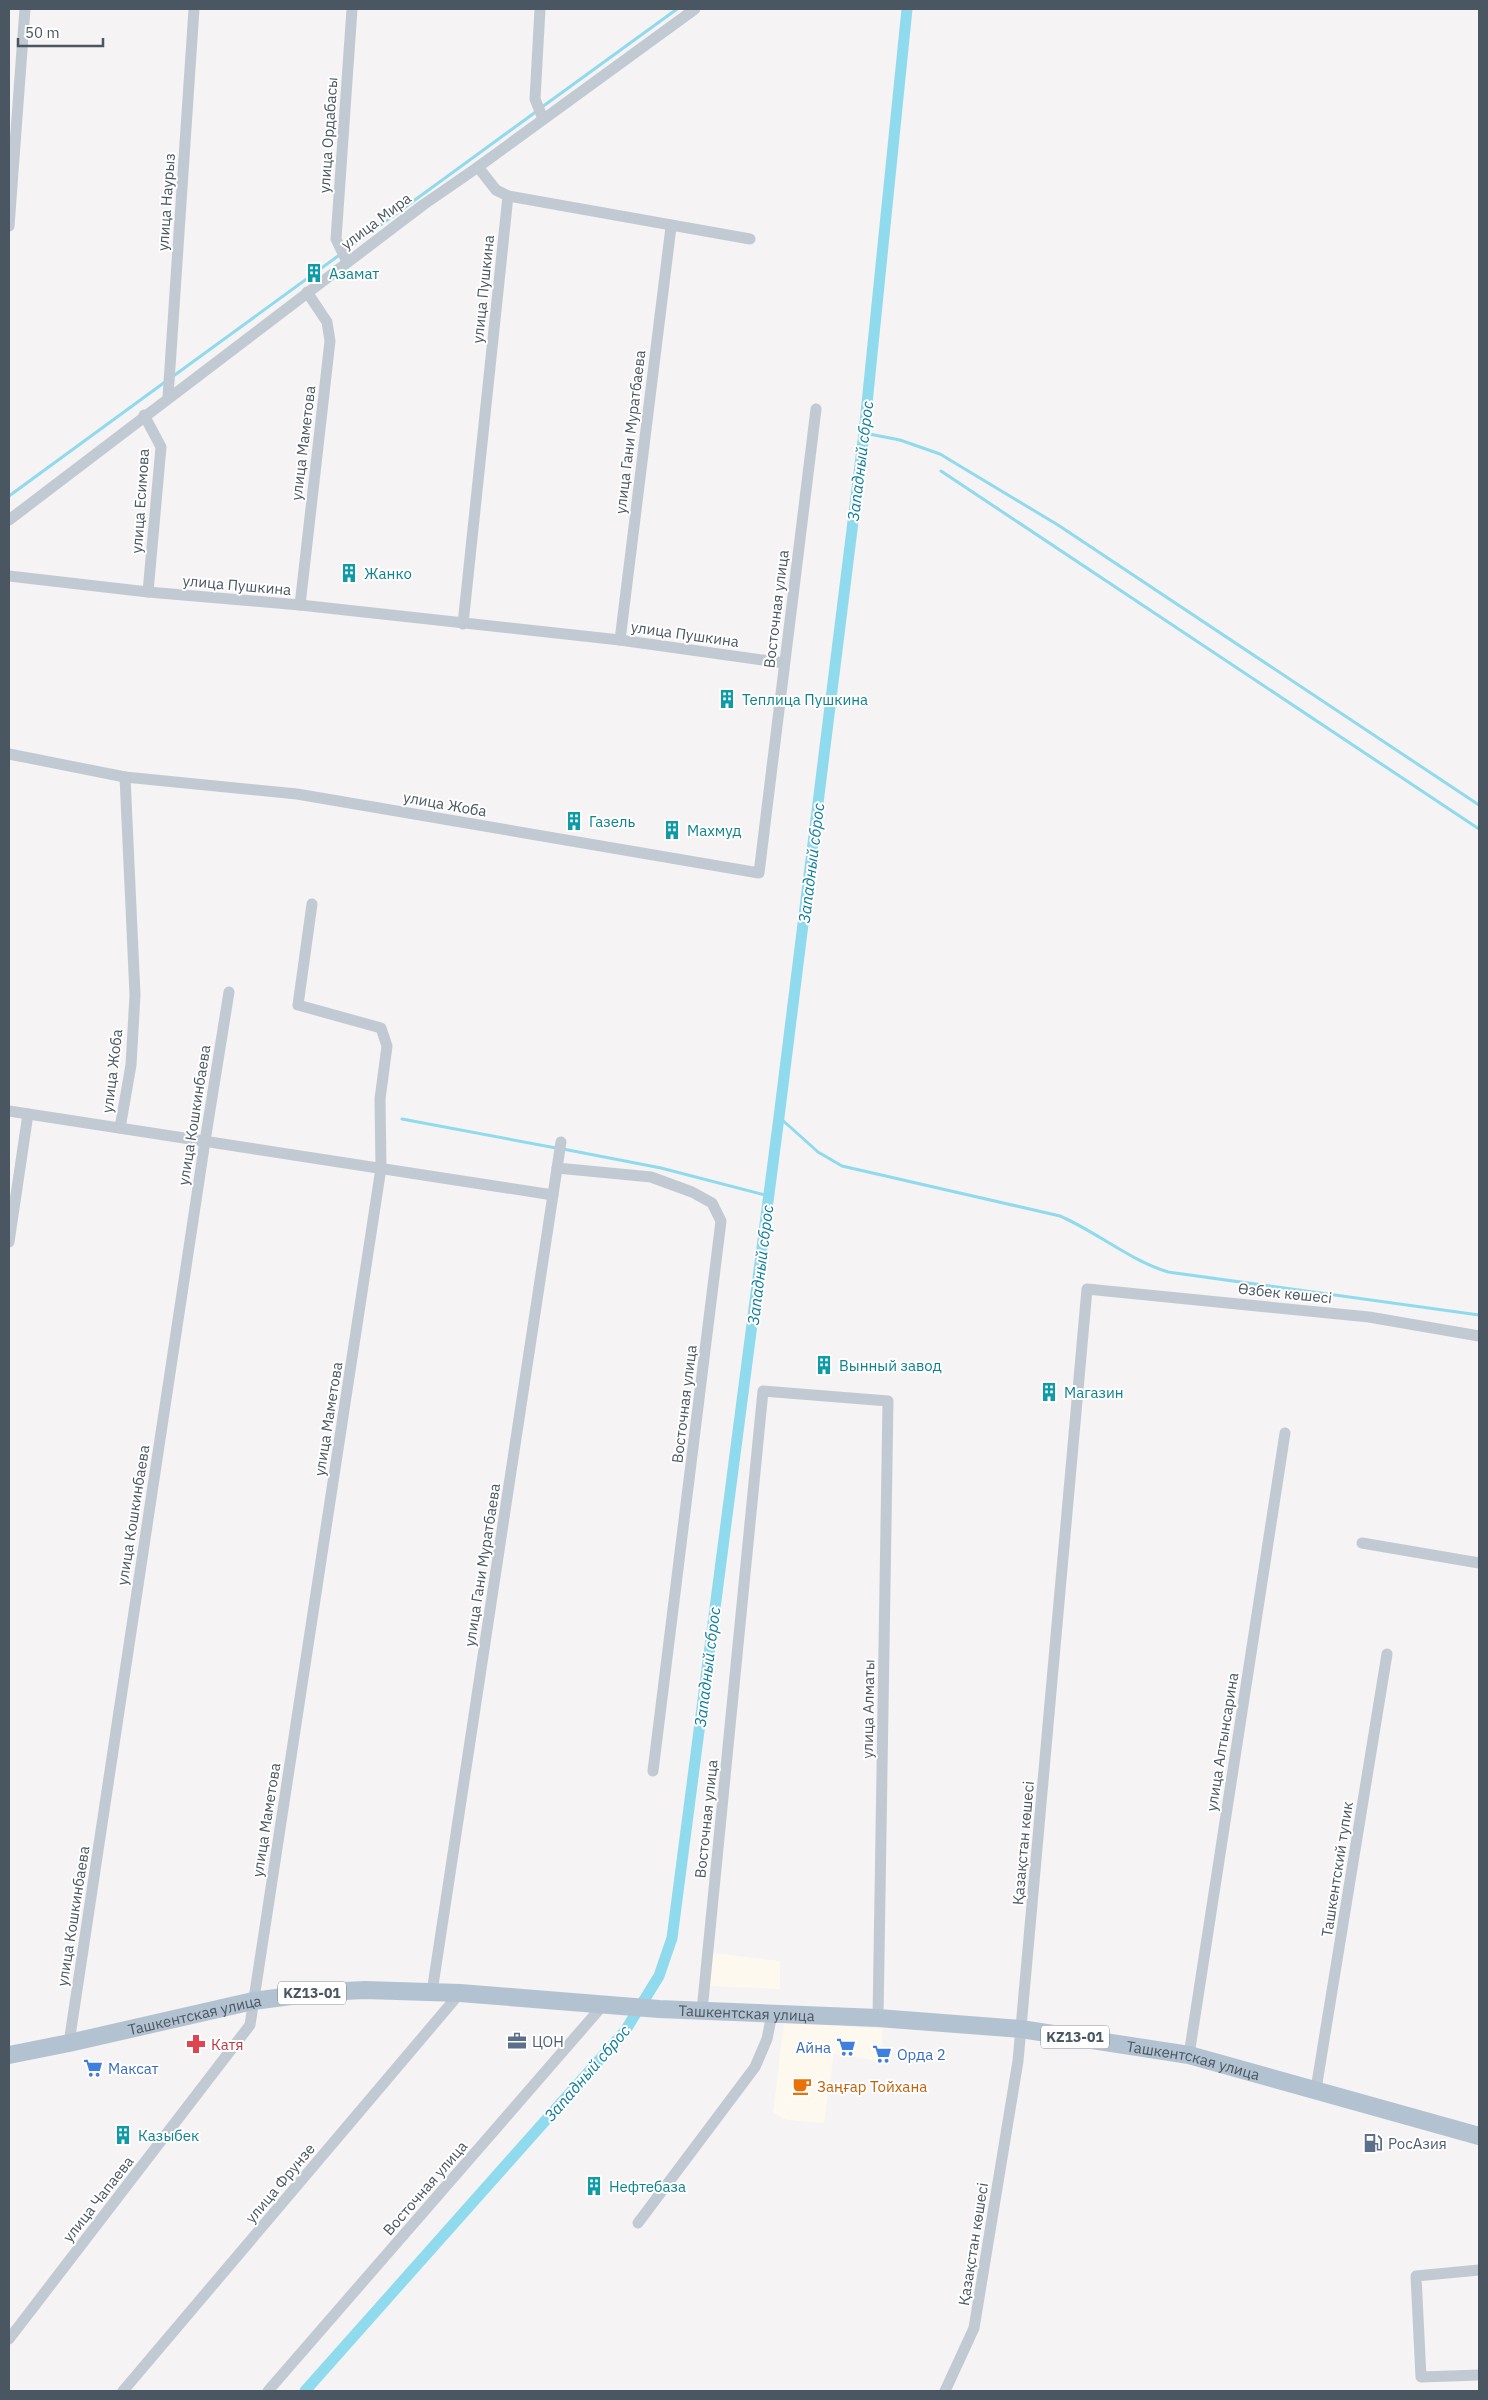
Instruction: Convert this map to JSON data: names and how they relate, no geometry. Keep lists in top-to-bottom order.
{
  "streets": {
    "main road": ["KZ13-01", "Ташкентская улица"],
    "street": [
      "улица Ордабасы",
      "улица Наурыз",
      "улица Мира",
      "улица Пушкина",
      "улица Гани Муратбаева",
      "улица Маметова",
      "улица Есимова",
      "Восточная улица",
      "улица Жоба",
      "улица Кошкинбаева",
      "Өзбек көшесі",
      "улица Алматы",
      "улица Алтынсарина",
      "Қазақстан көшесі",
      "Ташкентский тупик",
      "улица Фрунзе",
      "улица Чапаева"
    ]
  },
  "crossings": [
    ["улица Ордабасы", "улица Мира"],
    ["улица Наурыз", "улица Мира"],
    ["улица Мира", "улица Маметова"],
    ["улица Мира", "улица Есимова"],
    ["улица Пушкина", "улица Гани Муратбаева"],
    ["улица Пушкина", "улица Маметова"],
    ["улица Пушкина", "улица Есимова"],
    ["улица Пушкина", "Восточная улица"],
    ["улица Гани Муратбаева", "Восточная улица"],
    ["улица Гани Муратбаева", "Ташкентская улица"],
    ["улица Маметова", "Ташкентская улица"],
    ["улица Маметова", "улица Чапаева"],
    ["Восточная улица", "улица Жоба"],
    ["Восточная улица", "улица Алматы"],
    ["Восточная улица", "Ташкентская улица"],
    ["улица Кошкинбаева", "Ташкентская улица"],
    ["Өзбек көшесі", "Қазақстан көшесі"],
    ["улица Алматы", "Ташкентская улица"],
    ["улица Алтынсарина", "Ташкентская улица"],
    ["Қазақстан көшесі", "Ташкентская улица"],
    ["Ташкентский тупик", "Ташкентская улица"],
    ["Ташкентская улица", "улица Фрунзе"],
    ["Ташкентская улица", "улица Чапаева"]
  ],
  "water": ["Западный сброс"],
  "places": {
    "building": [
      "Азамат",
      "Жанко",
      "Теплица Пушкина",
      "Газель",
      "Махмуд",
      "Вынный завод",
      "Магазин",
      "Казыбек",
      "Нефтебаза"
    ],
    "office": ["ЦОН"],
    "pharmacy": ["Катя"],
    "supermarket": ["Айна", "Орда 2", "Максат"],
    "cafe": ["Заңғар Тойхана"],
    "fuel station": ["РосАзия"]
  },
  "scale_bar": "50 m"
}
